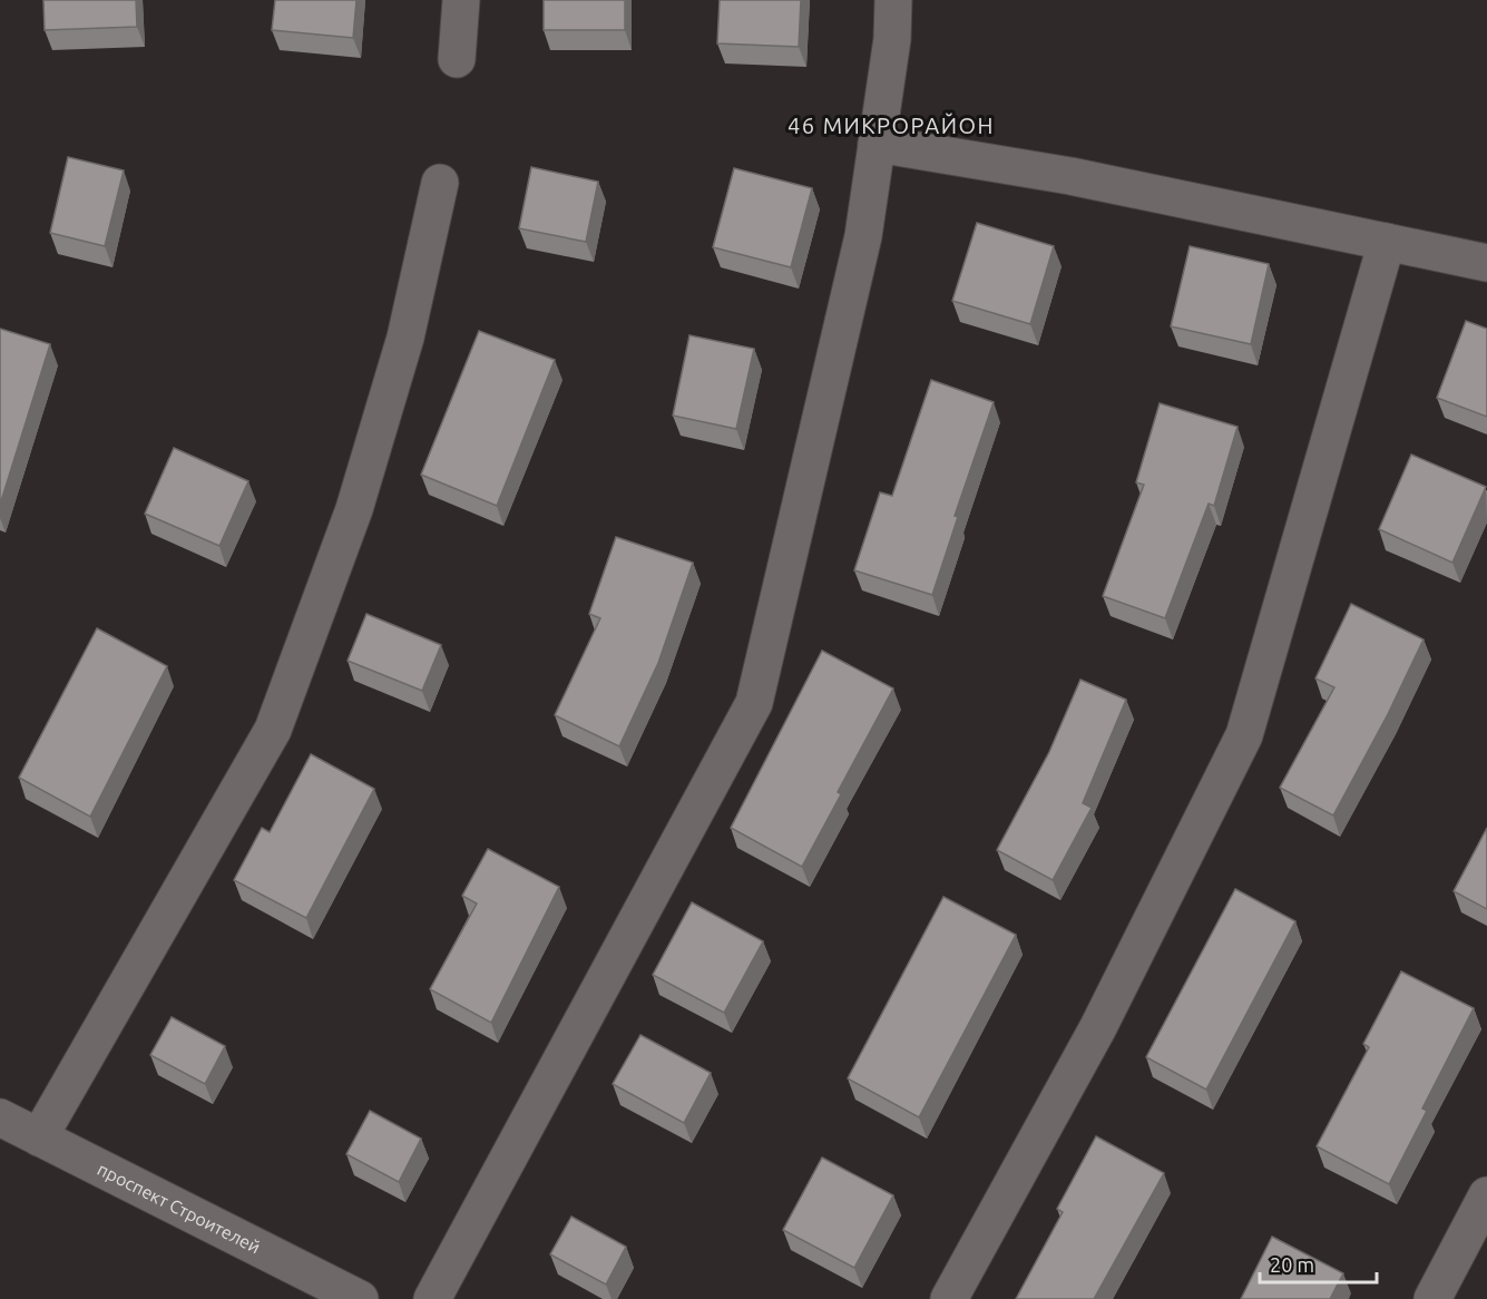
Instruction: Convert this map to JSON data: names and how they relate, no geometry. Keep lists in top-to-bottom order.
{
  "streets": {
    "street": ["проспект Строителей"]
  },
  "districts": ["46 МИКРОРАЙОН"],
  "scale_bar": "20 m"
}
